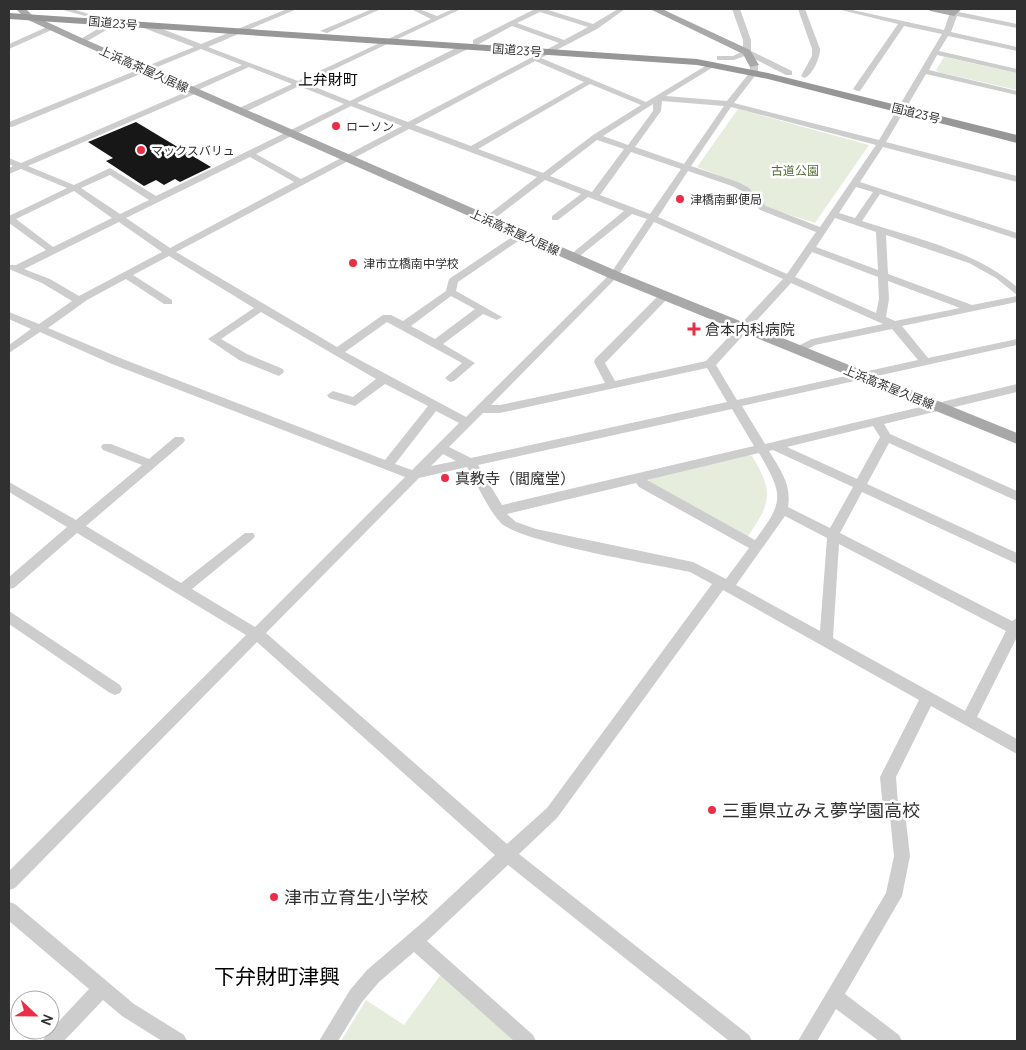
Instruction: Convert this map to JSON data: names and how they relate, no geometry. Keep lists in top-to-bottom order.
{
  "streets": {
    "highway": ["国道23号"],
    "main road": ["上浜高茶屋久居線"]
  },
  "crossings": [
    ["国道23号", "上浜高茶屋久居線"]
  ],
  "districts": ["上弁財町", "下弁財町津興"],
  "parks": ["古道公園"],
  "places": {
    "other": [
      "ローソン",
      "マックスバリュ",
      "津橋南郵便局",
      "津市立橋南中学校",
      "真教寺（閻魔堂）",
      "三重県立みえ夢学園高校",
      "津市立育生小学校"
    ],
    "health": ["倉本内科病院"]
  },
  "north": "right"
}
